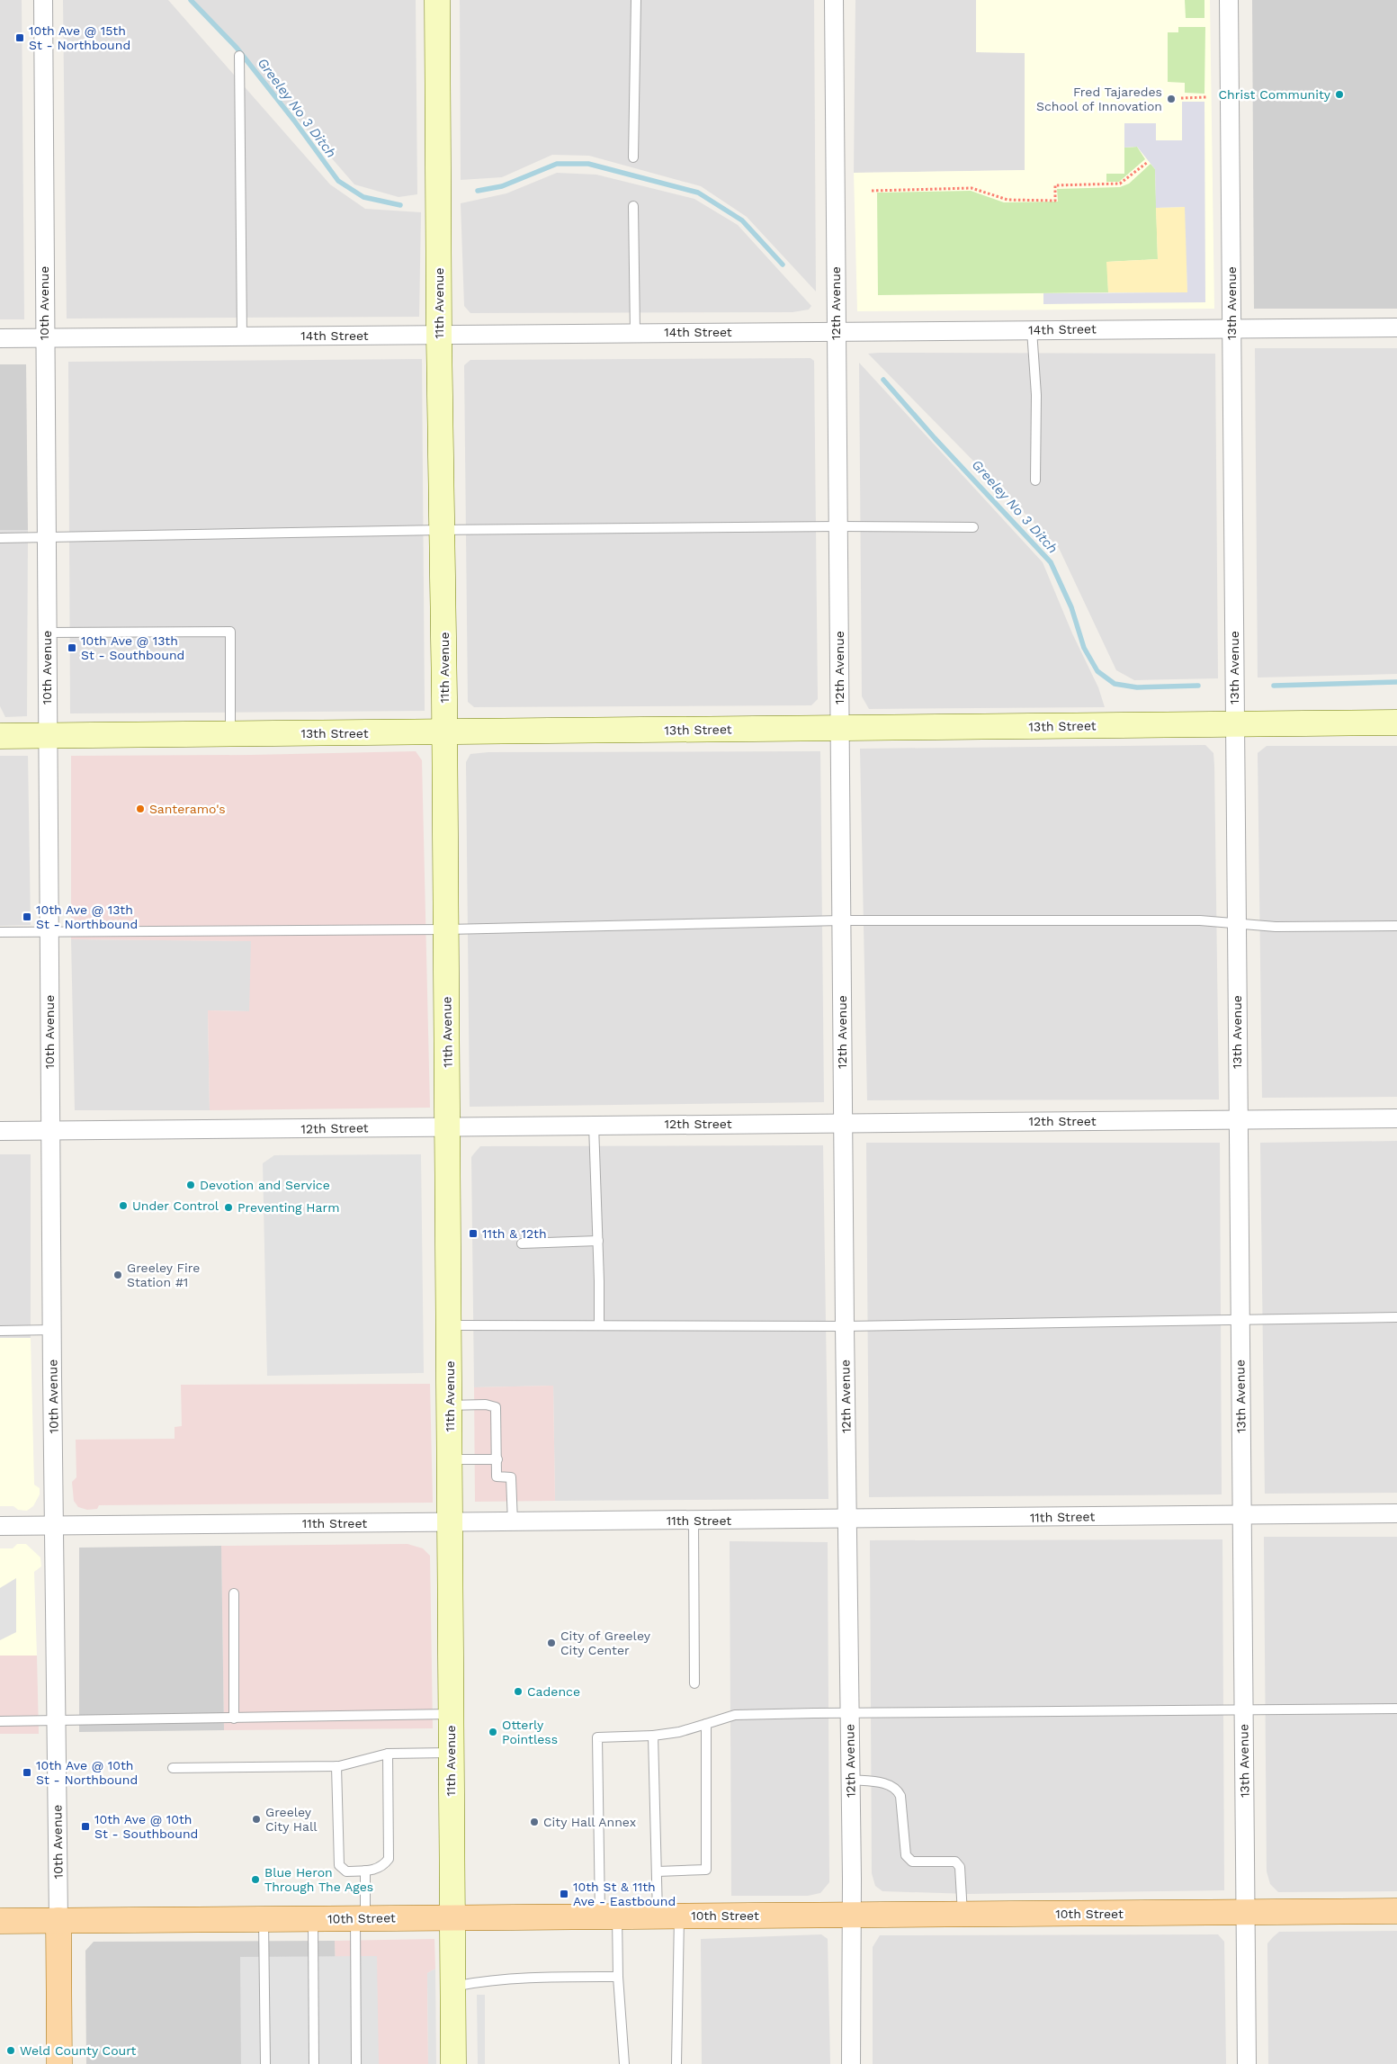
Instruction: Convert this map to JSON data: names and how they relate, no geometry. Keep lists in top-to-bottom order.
{
  "streets": {
    "main road": [
      "10th Avenue",
      "11th Avenue",
      "13th Street",
      "10th Street"
    ],
    "street": [
      "12th Avenue",
      "13th Avenue",
      "14th Street",
      "12th Street",
      "11th Street"
    ]
  },
  "crossings": [
    ["10th Avenue", "14th Street"],
    ["10th Avenue", "13th Street"],
    ["10th Avenue", "12th Street"],
    ["10th Avenue", "11th Street"],
    ["10th Avenue", "10th Street"],
    ["11th Avenue", "14th Street"],
    ["11th Avenue", "13th Street"],
    ["11th Avenue", "12th Street"],
    ["11th Avenue", "11th Street"],
    ["11th Avenue", "10th Street"],
    ["12th Avenue", "14th Street"],
    ["12th Avenue", "13th Street"],
    ["12th Avenue", "12th Street"],
    ["12th Avenue", "11th Street"],
    ["12th Avenue", "10th Street"],
    ["13th Avenue", "14th Street"],
    ["13th Avenue", "13th Street"],
    ["13th Avenue", "12th Street"],
    ["13th Avenue", "11th Street"],
    ["13th Avenue", "10th Street"]
  ],
  "water": ["Greeley No 3 Ditch"],
  "places": {
    "transit": [
      "10th Ave @ 15th St - Northbound",
      "10th Ave @ 13th St - Southbound",
      "10th Ave @ 13th St - Northbound",
      "11th & 12th",
      "10th Ave @ 10th St - Northbound",
      "10th Ave @ 10th St - Southbound",
      "10th St & 11th Ave - Eastbound"
    ],
    "other": [
      "Christ Community",
      "Fred Tajaredes School of Innovation",
      "Santeramo's",
      "Devotion and Service",
      "Under Control",
      "Preventing Harm",
      "Greeley Fire Station #1",
      "City of Greeley City Center",
      "Cadence",
      "Otterly Pointless",
      "Greeley City Hall",
      "City Hall Annex",
      "Blue Heron Through The Ages",
      "Weld County Court"
    ]
  }
}
